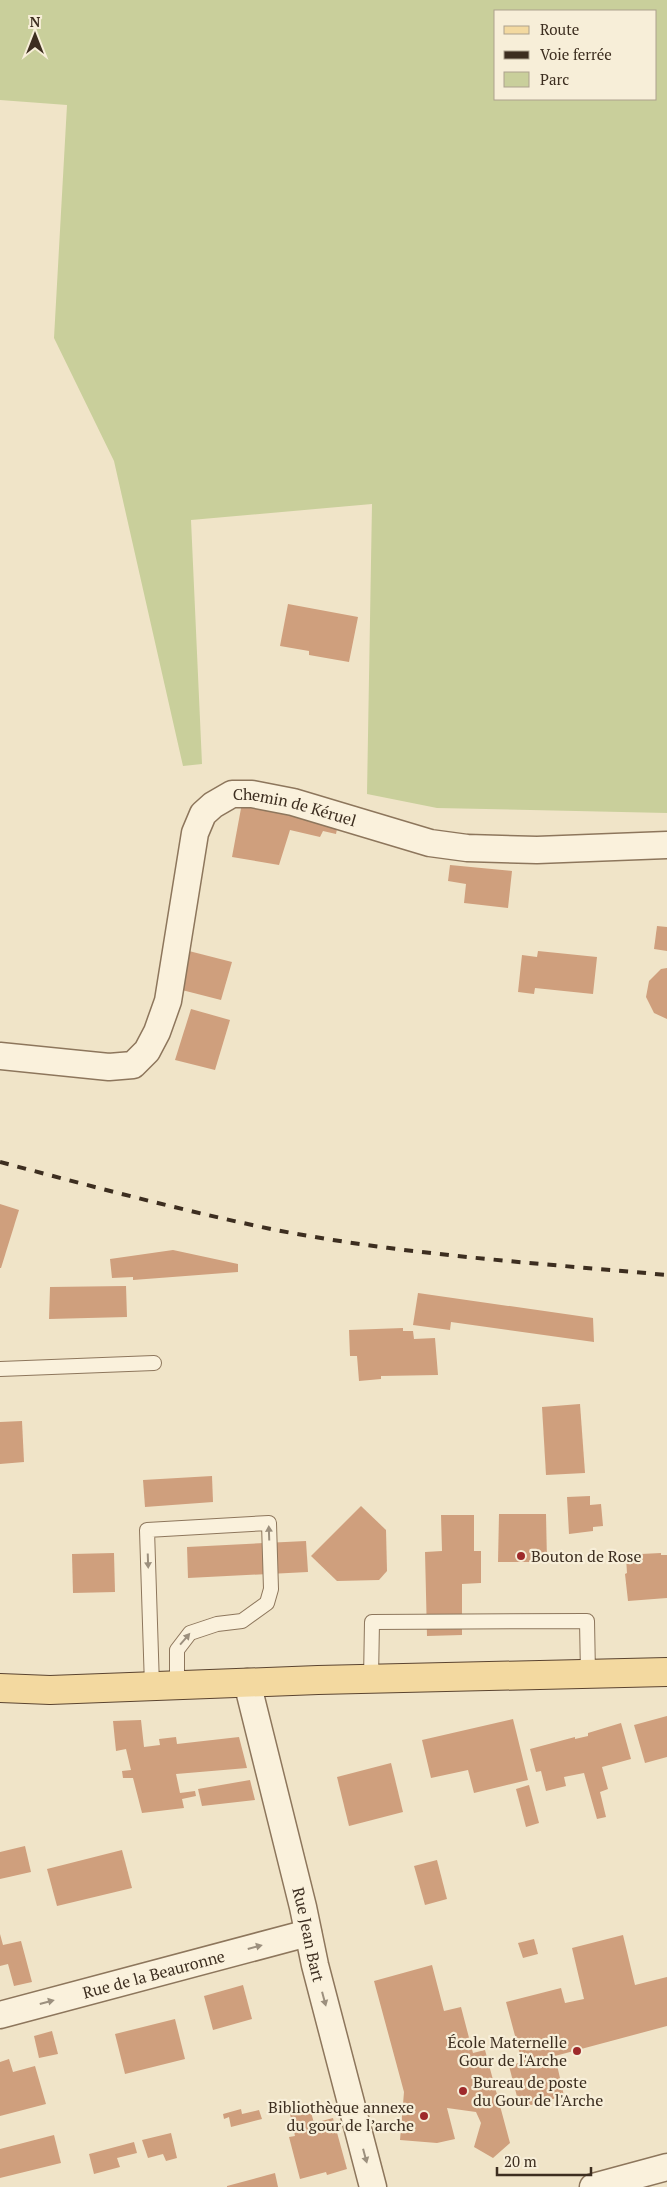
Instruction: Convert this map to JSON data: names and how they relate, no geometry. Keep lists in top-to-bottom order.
{
  "streets": {
    "street": ["Chemin de Kéruel", "Rue Jean Bart", "Rue de la Beauronne"]
  },
  "crossings": [
    ["Rue Jean Bart", "Rue de la Beauronne"]
  ],
  "one_way": ["Rue Jean Bart", "Rue de la Beauronne"],
  "places": [
    "Bouton de Rose",
    "École Maternelle Gour de l'Arche",
    "Bureau de poste du Gour de l'Arche",
    "Bibliothèque annexe du gour de l’arche"
  ],
  "legend": ["Route", "Voie ferrée", "Parc"],
  "scale_bar": "20 m",
  "north": "top"
}
